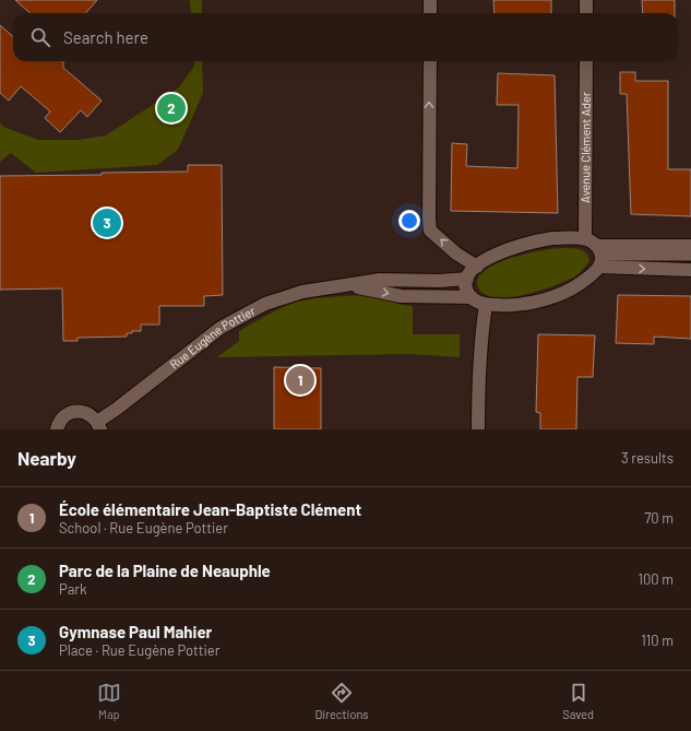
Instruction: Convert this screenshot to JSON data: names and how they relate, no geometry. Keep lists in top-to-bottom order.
{
  "streets": {
    "street": ["Avenue Clément Ader", "Rue Eugène Pottier"]
  },
  "page": {
    "search": "Search here",
    "pins": ["2", "3", "1"],
    "heading": ["Nearby", "3 results"],
    "list": [
      {
        "mark": "1",
        "name": "École élémentaire Jean-Baptiste Clément",
        "note": "School · Rue Eugène Pottier",
        "value": "70 m"
      },
      {
        "mark": "2",
        "name": "Parc de la Plaine de Neauphle",
        "note": "Park",
        "value": "100 m"
      },
      {
        "mark": "3",
        "name": "Gymnase Paul Mahier",
        "note": "Place · Rue Eugène Pottier",
        "value": "110 m"
      }
    ],
    "nav": ["Map", "Directions", "Saved"]
  }
}
